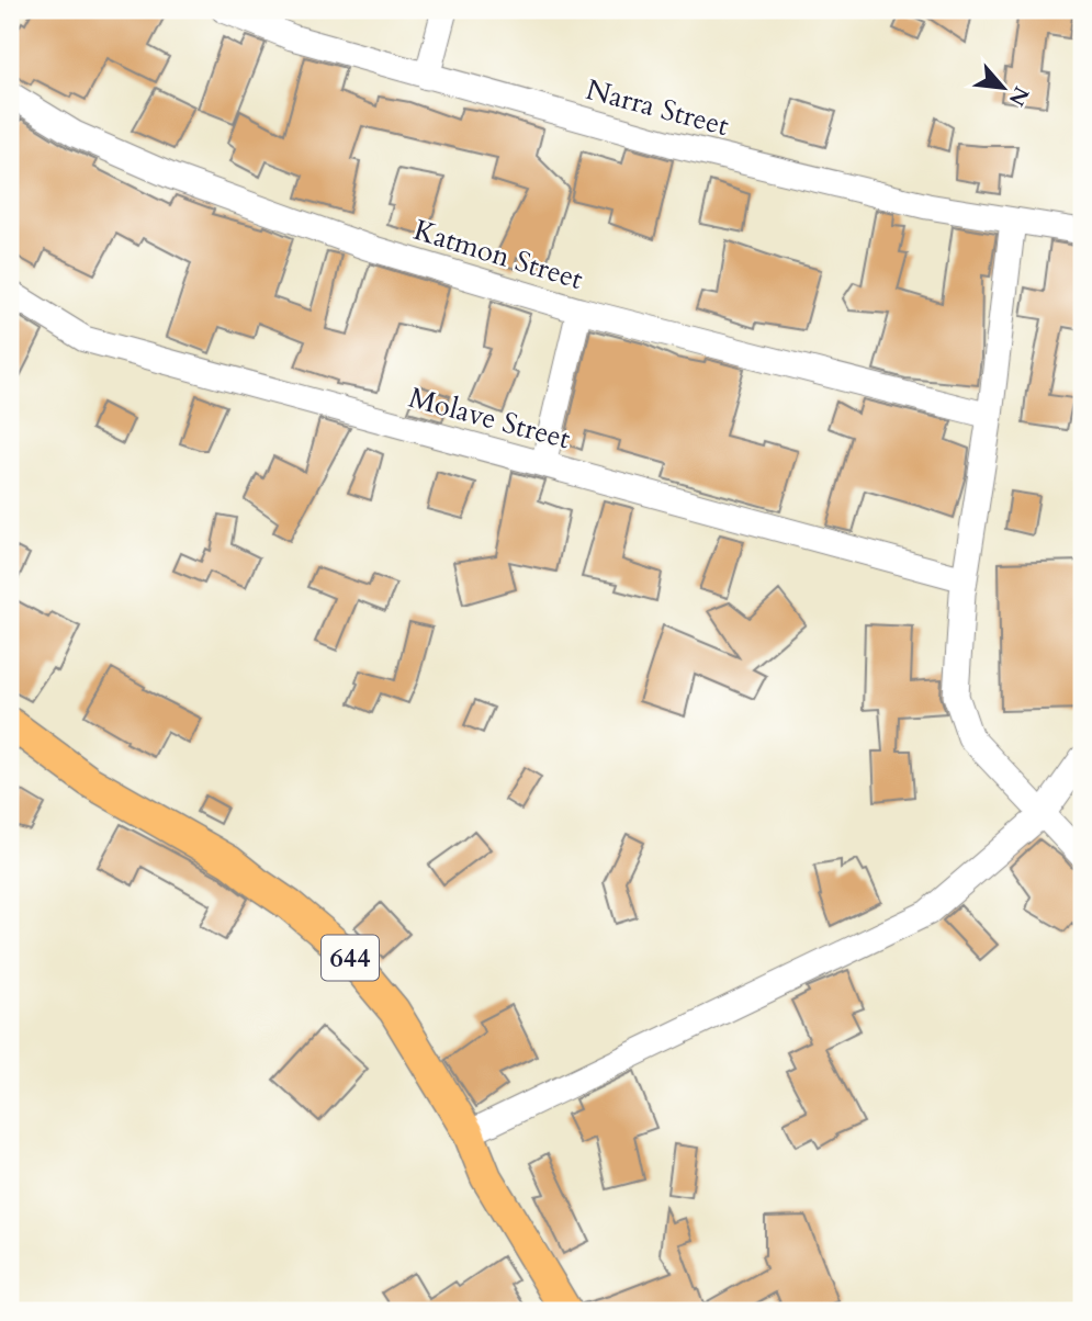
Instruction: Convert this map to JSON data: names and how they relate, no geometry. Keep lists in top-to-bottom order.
{
  "streets": {
    "main road": ["644"],
    "street": ["Narra Street", "Katmon Street", "Molave Street"]
  },
  "north": "bottom right"
}
